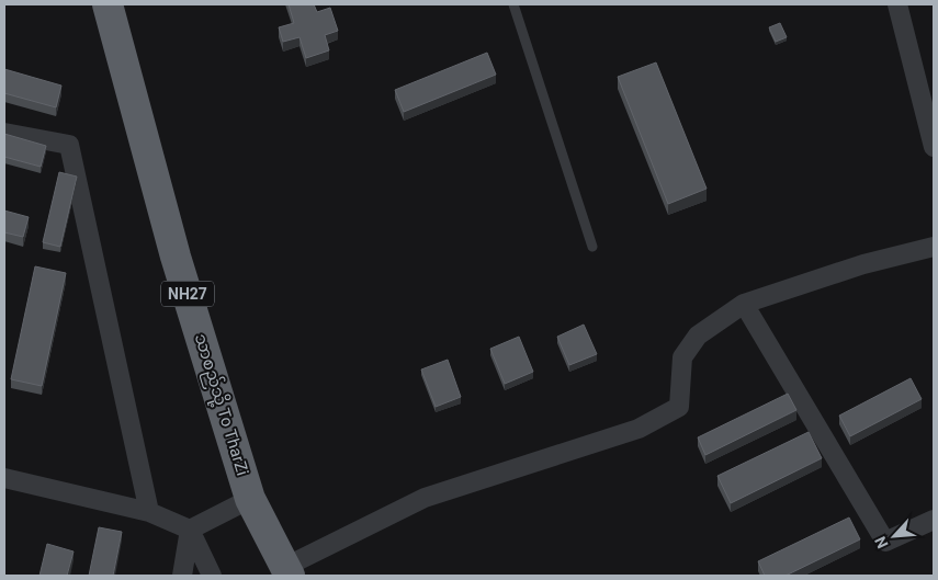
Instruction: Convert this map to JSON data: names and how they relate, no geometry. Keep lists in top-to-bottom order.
{
  "streets": {
    "highway": ["NH27", "သာစည်သို့ To TharZi"]
  },
  "north": "bottom left"
}
